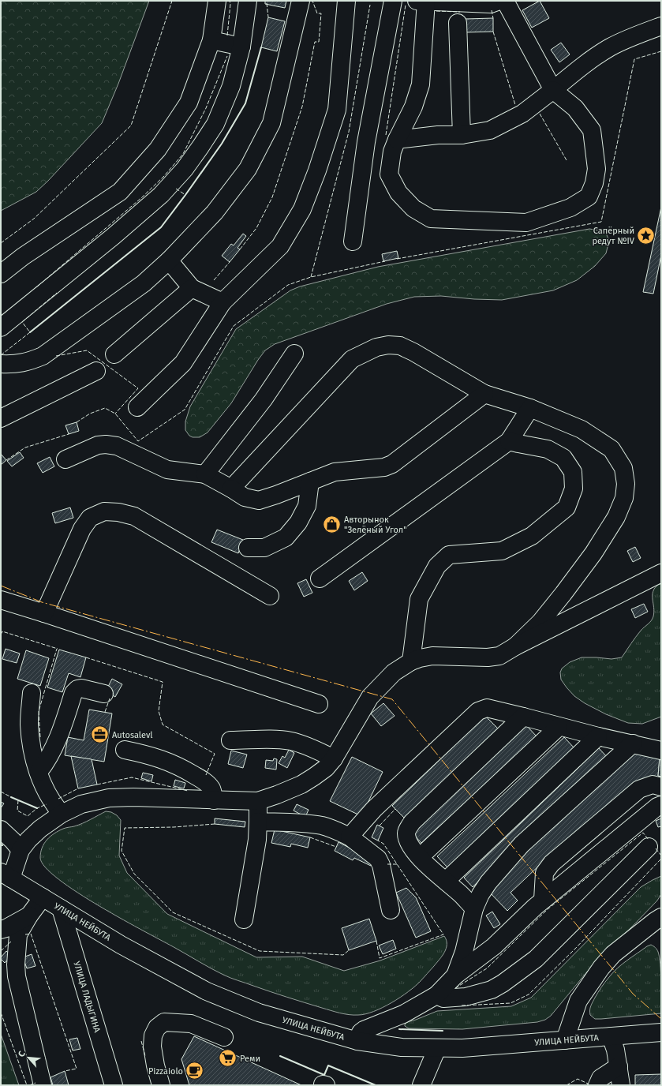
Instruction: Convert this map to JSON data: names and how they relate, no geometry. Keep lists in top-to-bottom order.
{
  "streets": {
    "main road": ["УЛИЦА НЕЙБУТА", "УЛИЦА ЛАДЫГИНА"]
  },
  "crossings": [
    ["УЛИЦА НЕЙБУТА", "УЛИЦА ЛАДЫГИНА"]
  ],
  "places": {
    "place": ["Сапёрный редут №IV"],
    "shop": ["Авторынок \"Зелёный Угол\""],
    "office": ["Autosalevl"],
    "supermarket": ["Реми"],
    "cafe": ["Pizzaiolo"]
  },
  "north": "top left"
}
